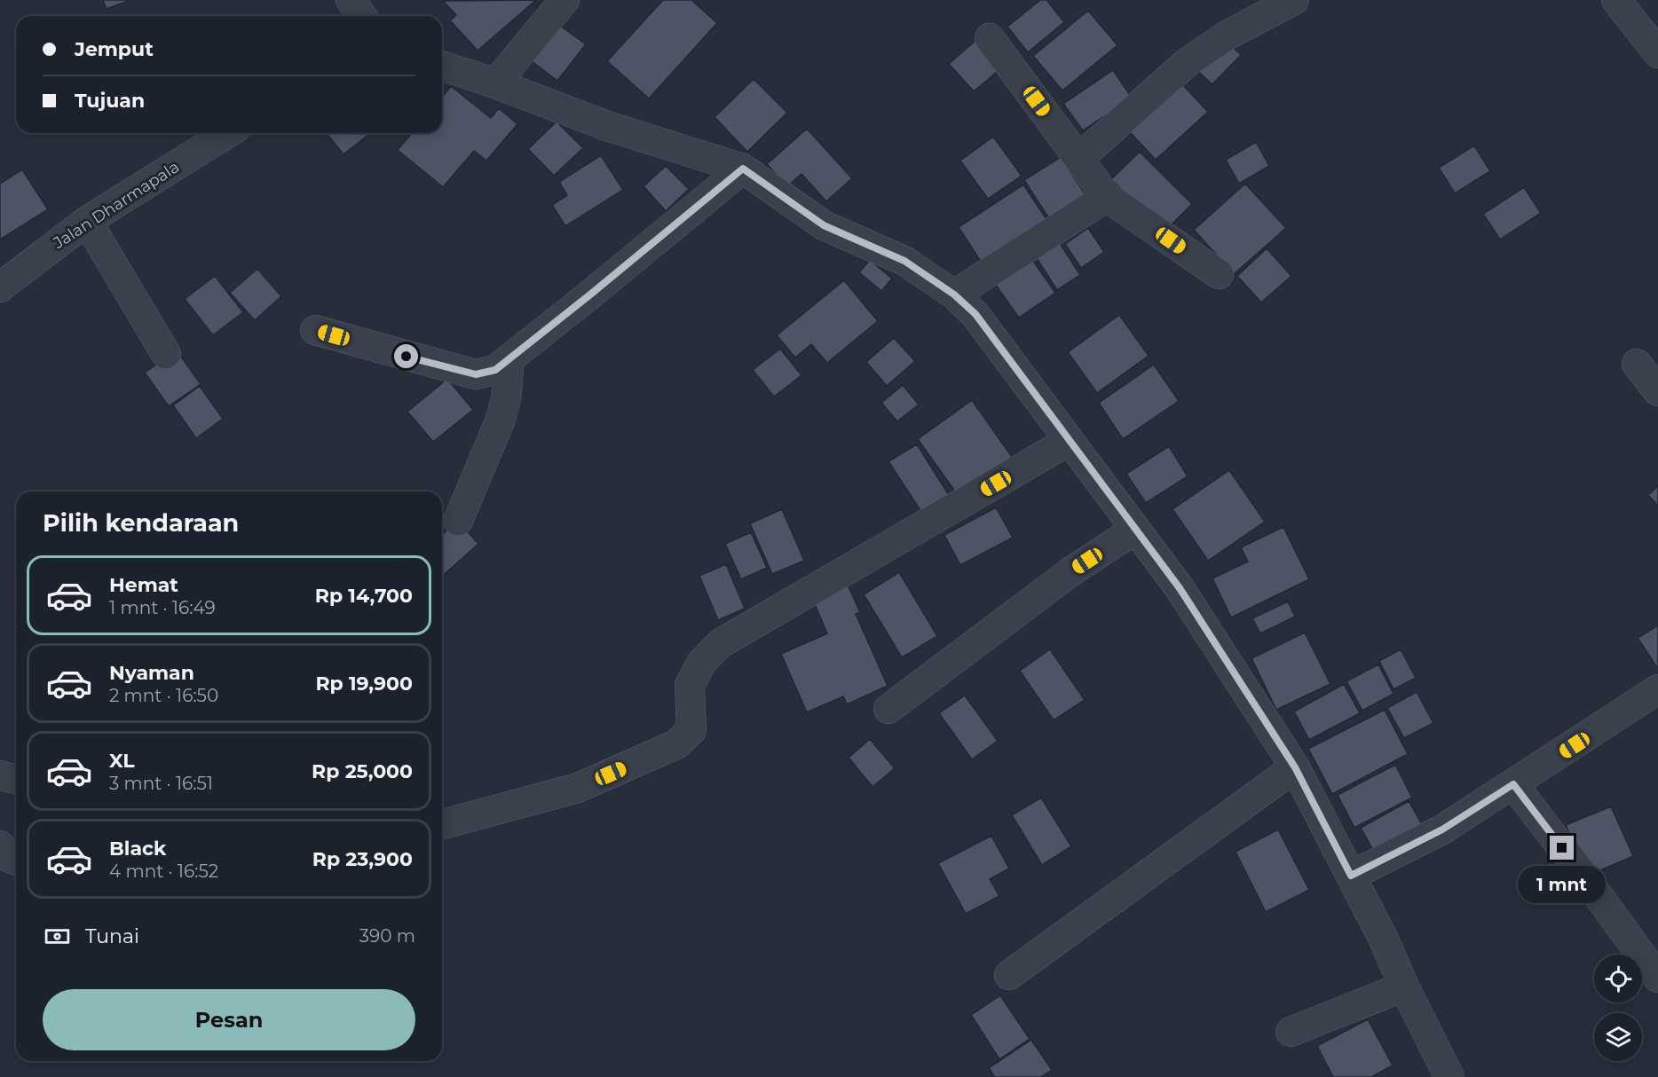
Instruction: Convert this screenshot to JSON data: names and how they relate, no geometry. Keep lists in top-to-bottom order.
{
  "streets": {
    "street": ["Jalan Dharmapala"]
  },
  "page": {
    "banner": ["Jemput", "Tujuan"],
    "heading": "Pilih kendaraan",
    "list": [
      {
        "name": "Hemat",
        "note": "1 mnt · 16:49",
        "value": "Rp 14,700"
      },
      {
        "name": "Nyaman",
        "note": "2 mnt · 16:50",
        "value": "Rp 19,900"
      },
      {
        "name": "XL",
        "note": "3 mnt · 16:51",
        "value": "Rp 25,000"
      },
      {
        "name": "Black",
        "note": "4 mnt · 16:52",
        "value": "Rp 23,900"
      }
    ],
    "bubble": "1 mnt",
    "pay": ["Tunai", "390 m"],
    "buttons": "Pesan"
  }
}
